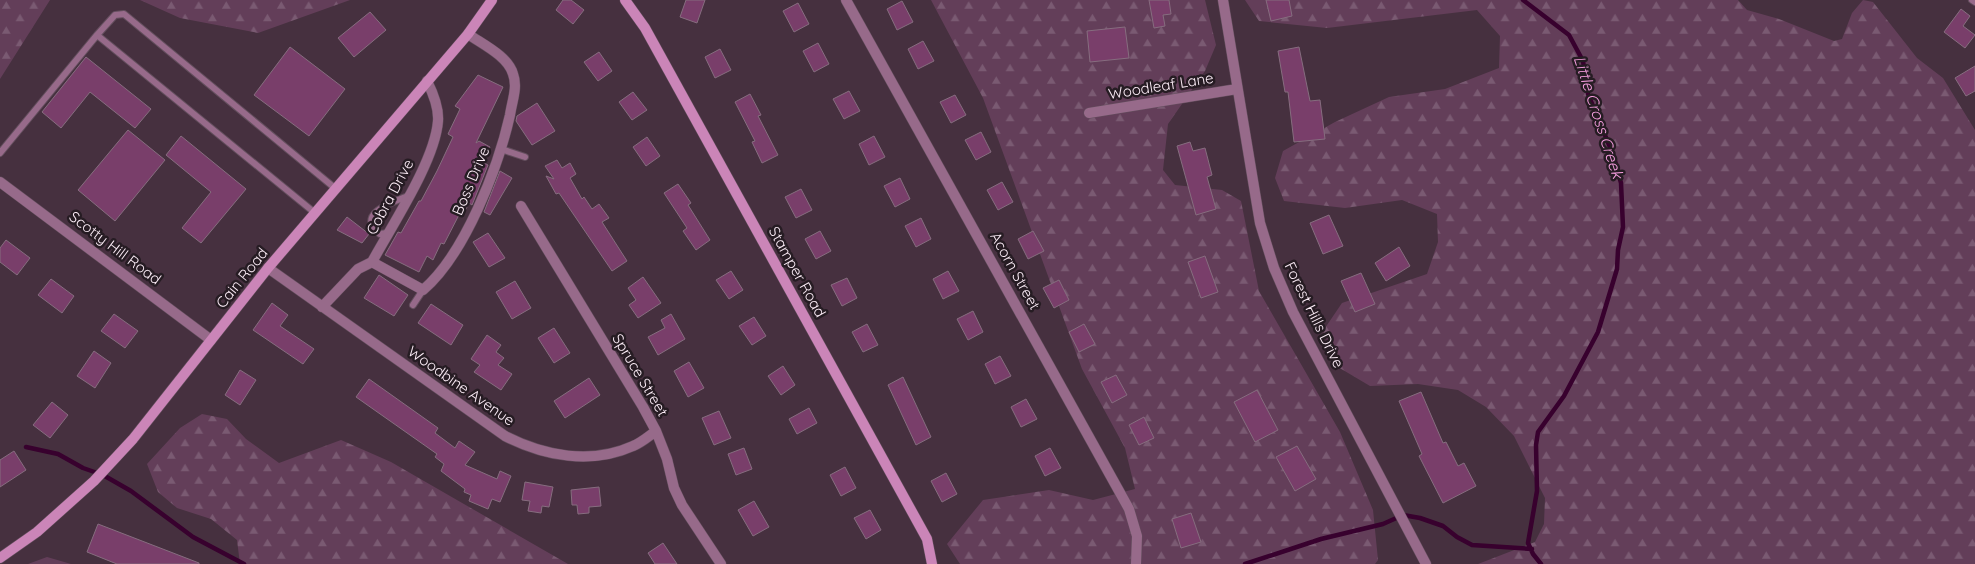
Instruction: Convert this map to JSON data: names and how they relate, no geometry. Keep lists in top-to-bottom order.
{
  "streets": {
    "main road": ["Stamper Road", "Cain Road"],
    "street": [
      "Woodleaf Lane",
      "Boss Drive",
      "Cobra Drive",
      "Scotty Hill Road",
      "Acorn Street",
      "Forest Hills Drive",
      "Spruce Street",
      "Woodbine Avenue"
    ]
  },
  "crossings": [
    ["Woodleaf Lane", "Forest Hills Drive"],
    ["Boss Drive", "Cain Road"],
    ["Cobra Drive", "Cain Road"],
    ["Cobra Drive", "Woodbine Avenue"],
    ["Scotty Hill Road", "Cain Road"],
    ["Cain Road", "Woodbine Avenue"],
    ["Spruce Street", "Woodbine Avenue"]
  ],
  "water": ["Little Cross Creek"]
}
